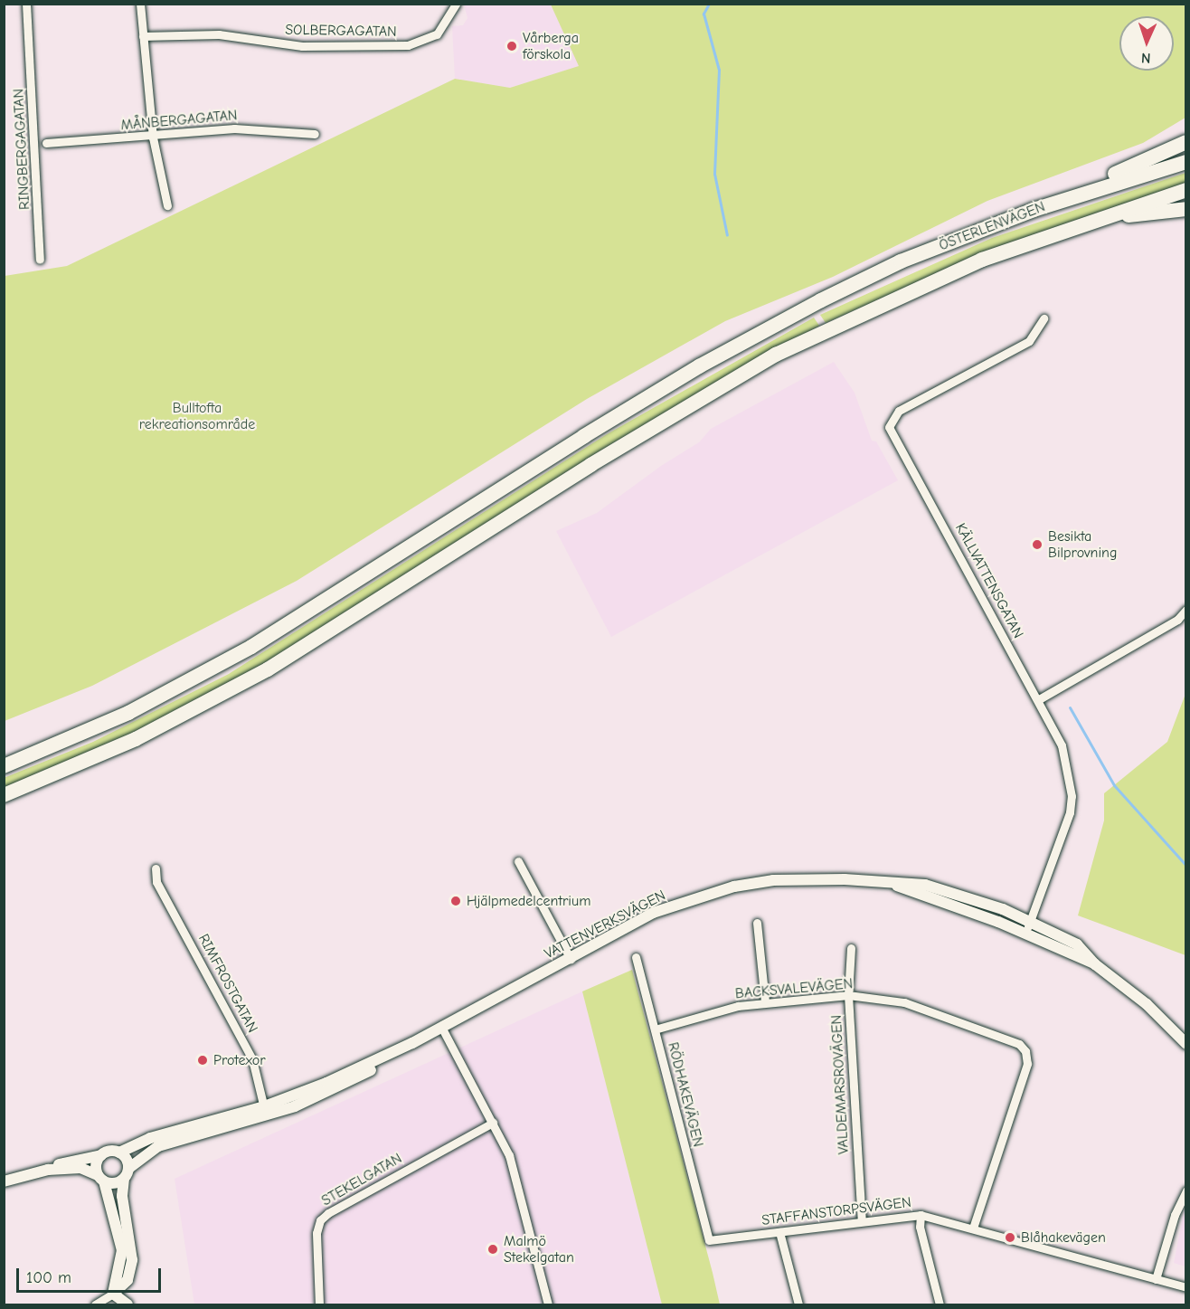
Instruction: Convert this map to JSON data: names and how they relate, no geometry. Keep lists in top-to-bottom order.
{
  "streets": {
    "highway": ["ÖSTERLENVÄGEN"],
    "street": [
      "SOLBERGAGATAN",
      "MÅNBERGAGATAN",
      "RINGBERGAGATAN",
      "KÄLLVATTENSGATAN",
      "VATTENVERKSVÄGEN",
      "RIMFROSTGATAN",
      "BACKSVALEVÄGEN",
      "VALDEMARSROVÄGEN",
      "RÖDHAKEVÄGEN",
      "STEKELGATAN",
      "STAFFANSTORPSVÄGEN"
    ]
  },
  "crossings": [
    ["KÄLLVATTENSGATAN", "VATTENVERKSVÄGEN"],
    ["VATTENVERKSVÄGEN", "RIMFROSTGATAN"],
    ["BACKSVALEVÄGEN", "VALDEMARSROVÄGEN"],
    ["BACKSVALEVÄGEN", "RÖDHAKEVÄGEN"],
    ["BACKSVALEVÄGEN", "STAFFANSTORPSVÄGEN"],
    ["VALDEMARSROVÄGEN", "STAFFANSTORPSVÄGEN"],
    ["RÖDHAKEVÄGEN", "STAFFANSTORPSVÄGEN"]
  ],
  "parks": ["Bulltofta rekreationsområde"],
  "places": [
    "Vårberga förskola",
    "Besikta Bilprovning",
    "Hjälpmedelcentrium",
    "Protexor",
    "Blåhakevägen",
    "Malmö Stekelgatan"
  ],
  "scale_bar": "100 m",
  "north": "bottom"
}
